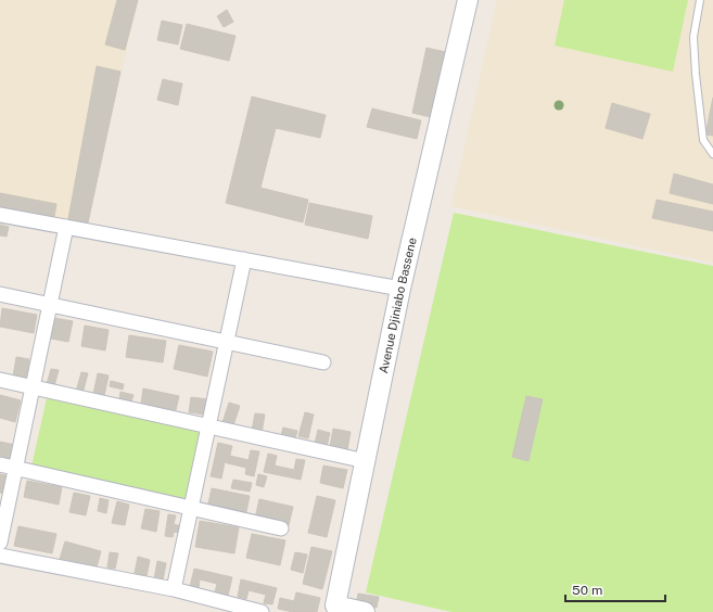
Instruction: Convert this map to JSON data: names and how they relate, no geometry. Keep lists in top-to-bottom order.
{
  "streets": {
    "main road": ["Avenue Djiniabo Bassene"]
  },
  "scale_bar": "50 m"
}
